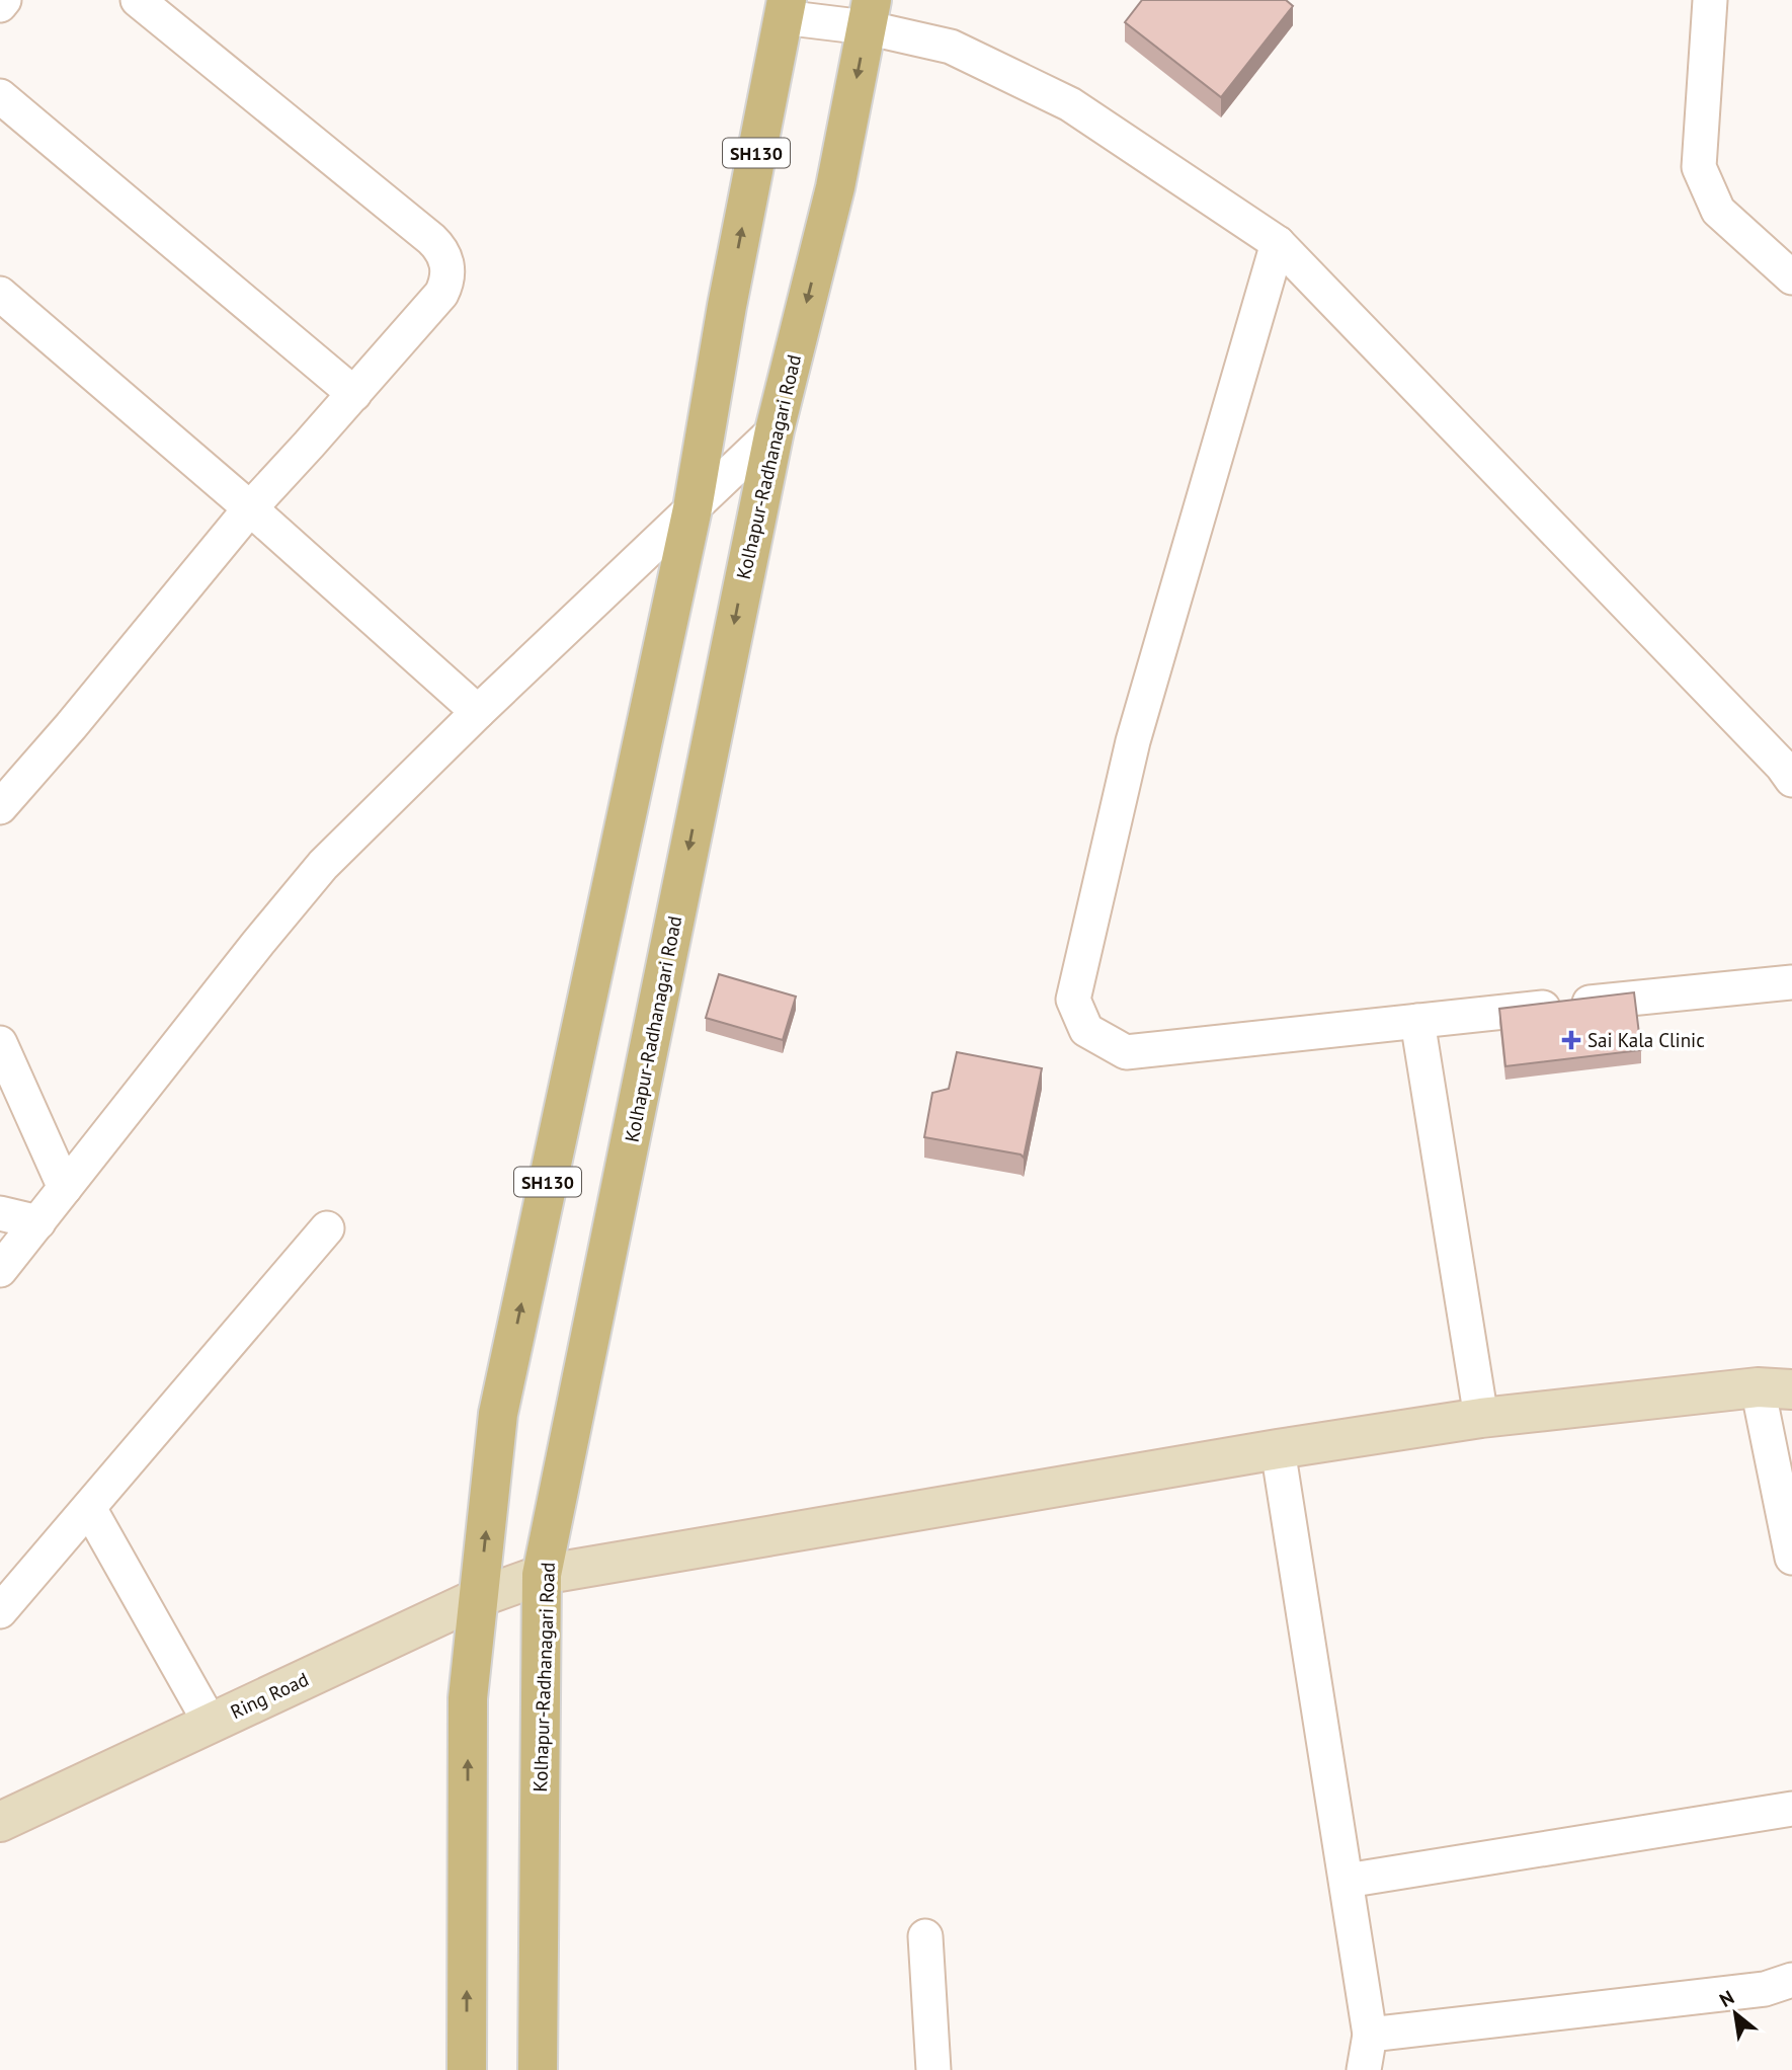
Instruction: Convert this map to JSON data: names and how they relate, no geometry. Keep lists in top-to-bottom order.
{
  "streets": {
    "main road": ["SH130", "Kolhapur-Radhanagari Road", "Ring Road"]
  },
  "crossings": [
    ["SH130", "Ring Road"],
    ["Kolhapur-Radhanagari Road", "Ring Road"]
  ],
  "places": {
    "health": ["Sai Kala Clinic"]
  },
  "north": "top left"
}
